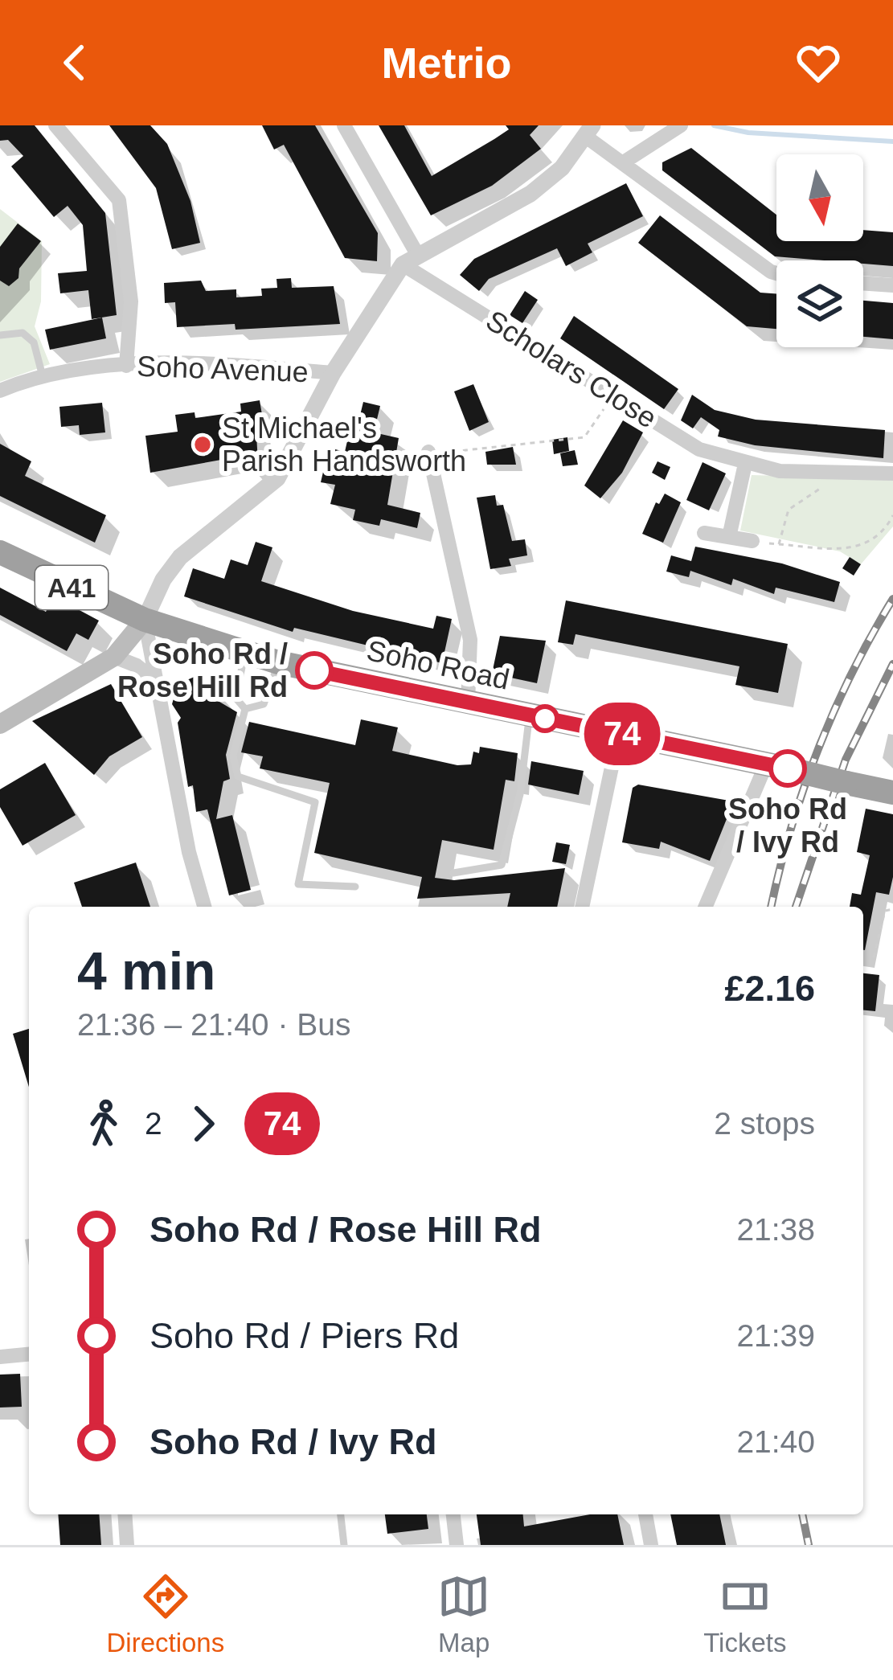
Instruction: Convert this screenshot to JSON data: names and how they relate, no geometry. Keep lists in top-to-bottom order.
{
  "streets": {
    "highway": ["A41", "Soho Road"],
    "street": ["Soho Avenue", "Scholars Close"]
  },
  "crossings": [
    ["A41", "Soho Road"]
  ],
  "places": ["St Michael's Parish Handsworth", "Soho Rd / Rose Hill Rd", "Soho Rd / Ivy Rd"],
  "lines": ["bus line 74"],
  "north": "bottom",
  "page": {
    "header": "Metrio",
    "on_map": "74",
    "heading": ["4 min", "21:36 – 21:40 · Bus", "£2.16"],
    "legs": ["2", "74", "2 stops"],
    "list": [
      {
        "name": "Soho Rd / Rose Hill Rd",
        "value": "21:38"
      },
      {
        "name": "Soho Rd / Piers Rd",
        "value": "21:39"
      },
      {
        "name": "Soho Rd / Ivy Rd",
        "value": "21:40"
      }
    ],
    "tabs": ["Directions", "Map", "Tickets"]
  }
}
